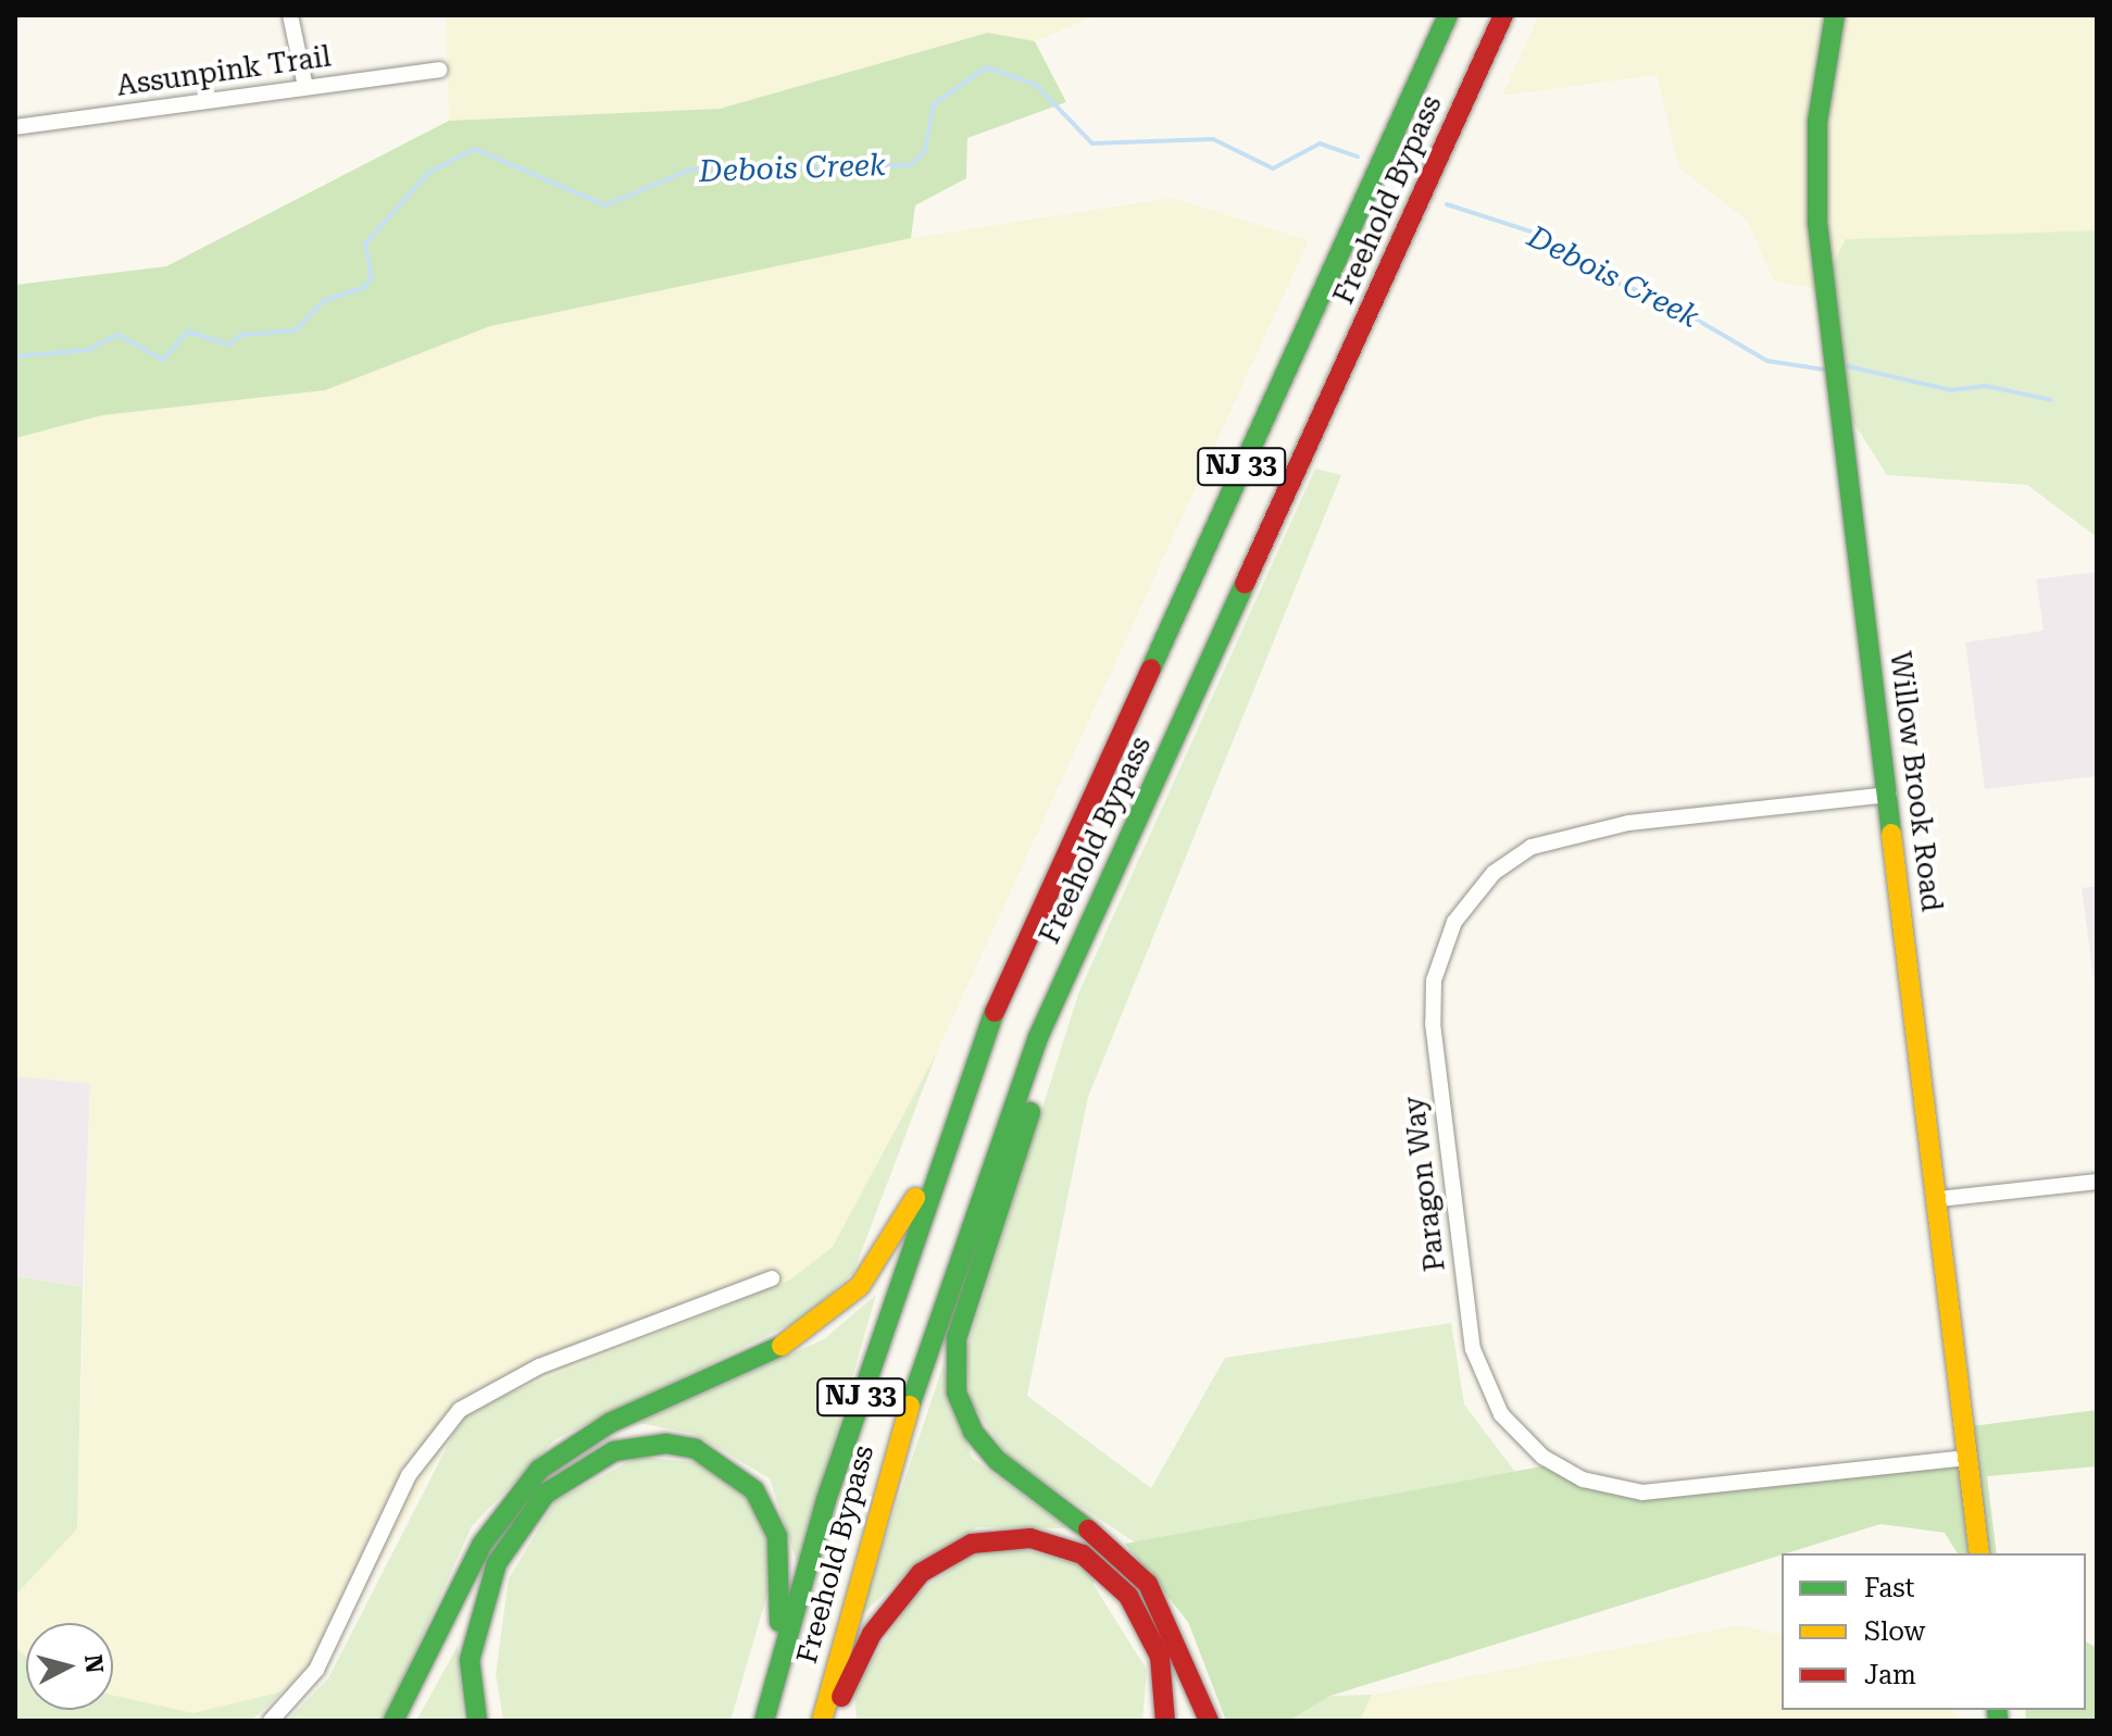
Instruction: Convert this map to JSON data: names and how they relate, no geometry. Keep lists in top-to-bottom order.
{
  "streets": {
    "main road": ["Freehold Bypass", "NJ 33", "Willow Brook Road"],
    "street": ["Assunpink Trail", "Paragon Way"]
  },
  "crossings": [
    ["Willow Brook Road", "Paragon Way"]
  ],
  "water": ["Debois Creek"],
  "legend": ["Fast", "Slow", "Jam"],
  "north": "right"
}
